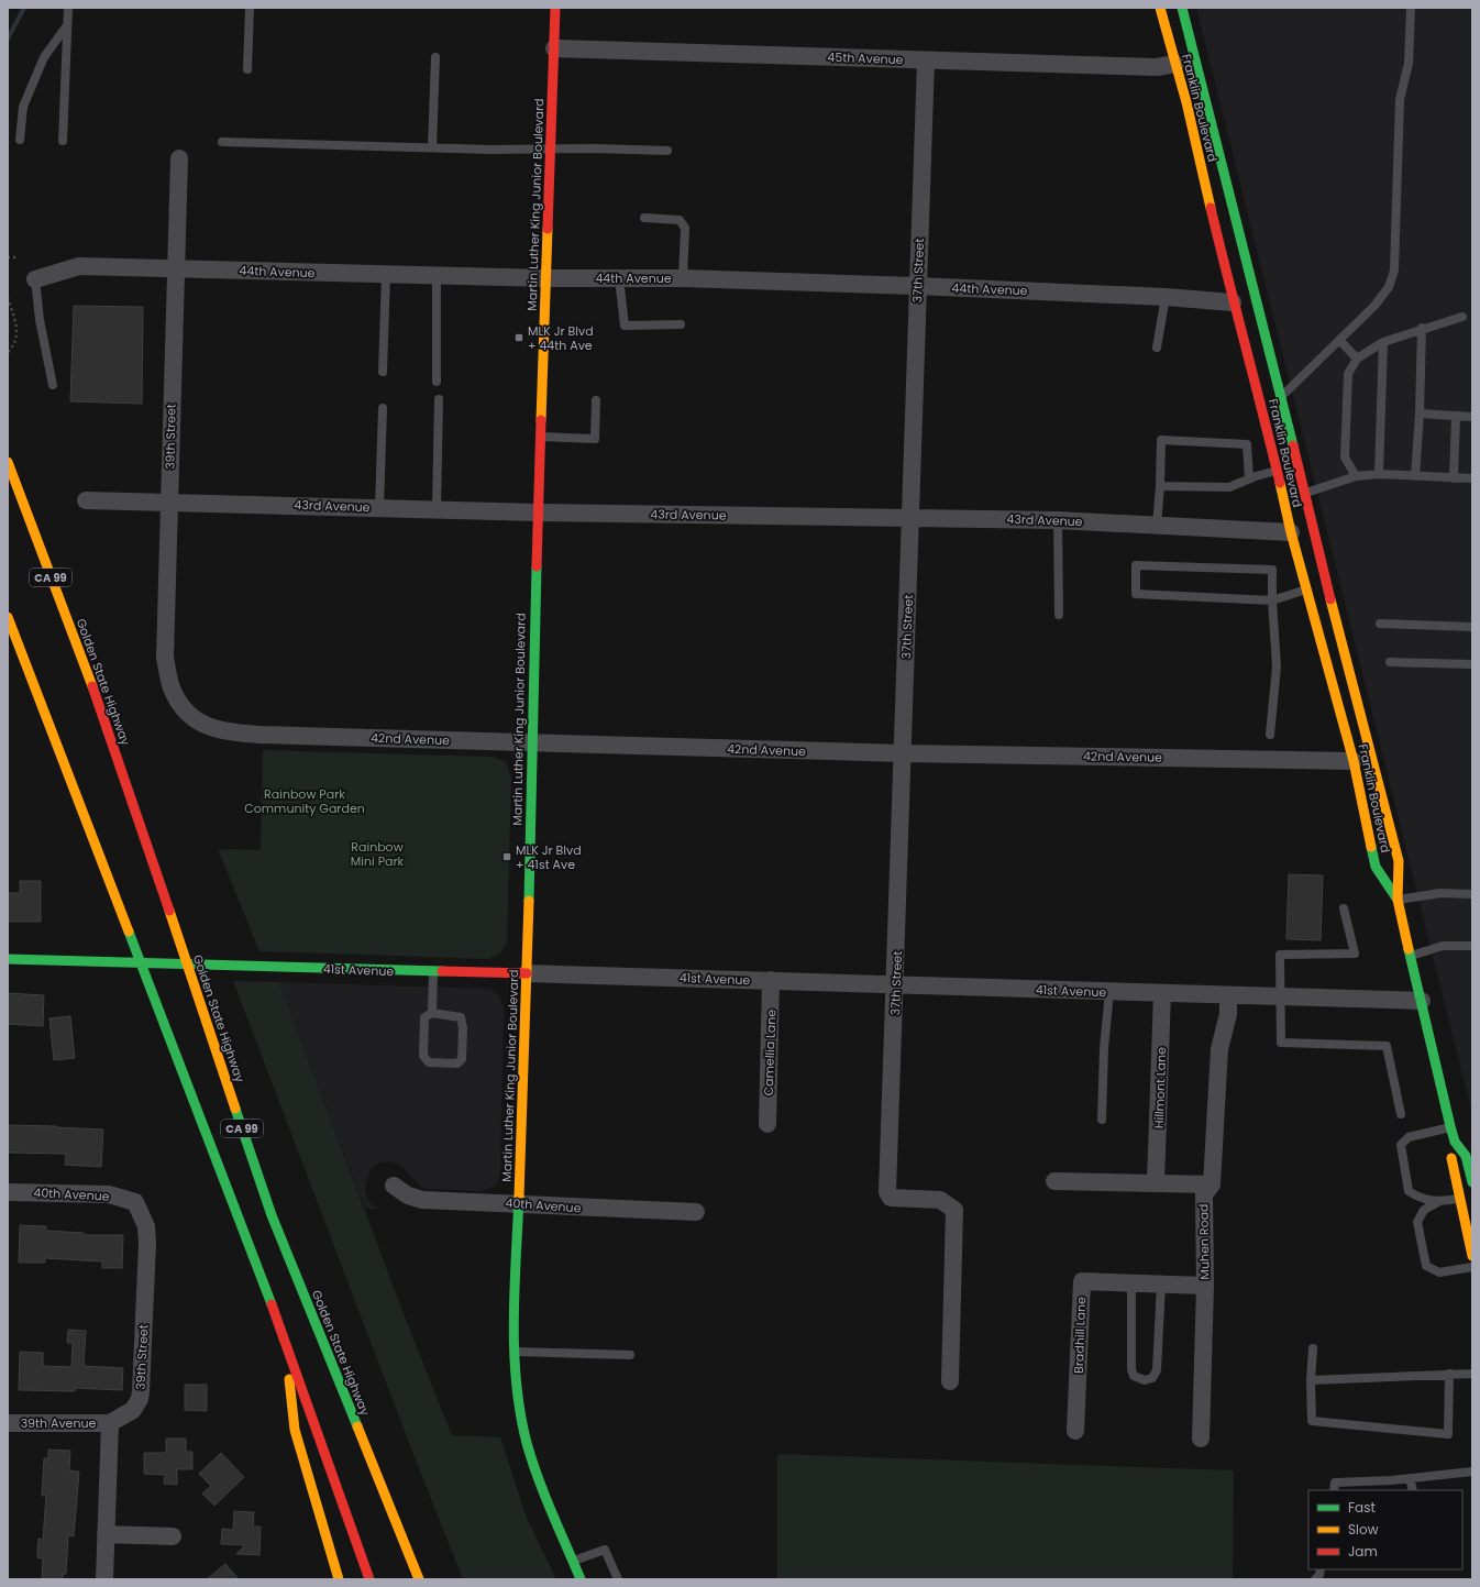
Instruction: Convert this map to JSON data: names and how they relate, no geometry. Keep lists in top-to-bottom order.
{
  "streets": {
    "main road": [
      "Franklin Boulevard",
      "Martin Luther King Junior Boulevard",
      "CA 99",
      "Golden State Highway",
      "41st Avenue"
    ],
    "street": [
      "45th Avenue",
      "37th Street",
      "44th Avenue",
      "39th Street",
      "43rd Avenue",
      "42nd Avenue",
      "Camellia Lane",
      "Hillmont Lane",
      "40th Avenue",
      "Muhen Road",
      "Bradhill Lane",
      "39th Avenue"
    ]
  },
  "crossings": [
    ["45th Avenue", "Franklin Boulevard"],
    ["45th Avenue", "Martin Luther King Junior Boulevard"],
    ["45th Avenue", "37th Street"],
    ["Franklin Boulevard", "44th Avenue"],
    ["Franklin Boulevard", "43rd Avenue"],
    ["Franklin Boulevard", "42nd Avenue"],
    ["Franklin Boulevard", "41st Avenue"],
    ["Martin Luther King Junior Boulevard", "44th Avenue"],
    ["Martin Luther King Junior Boulevard", "43rd Avenue"],
    ["Martin Luther King Junior Boulevard", "42nd Avenue"],
    ["Martin Luther King Junior Boulevard", "41st Avenue"],
    ["Martin Luther King Junior Boulevard", "40th Avenue"],
    ["37th Street", "44th Avenue"],
    ["37th Street", "43rd Avenue"],
    ["37th Street", "42nd Avenue"],
    ["37th Street", "41st Avenue"],
    ["44th Avenue", "39th Street"],
    ["39th Street", "43rd Avenue"],
    ["39th Street", "42nd Avenue"],
    ["39th Street", "40th Avenue"],
    ["39th Street", "39th Avenue"],
    ["41st Avenue", "Camellia Lane"],
    ["41st Avenue", "Hillmont Lane"],
    ["41st Avenue", "Muhen Road"],
    ["Muhen Road", "Bradhill Lane"]
  ],
  "parks": ["Rainbow Park Community Garden", "Rainbow Mini Park"],
  "places": {
    "transit": ["MLK Jr Blvd + 44th Ave", "MLK Jr Blvd + 41st Ave"]
  },
  "legend": ["Fast", "Slow", "Jam"]
}
